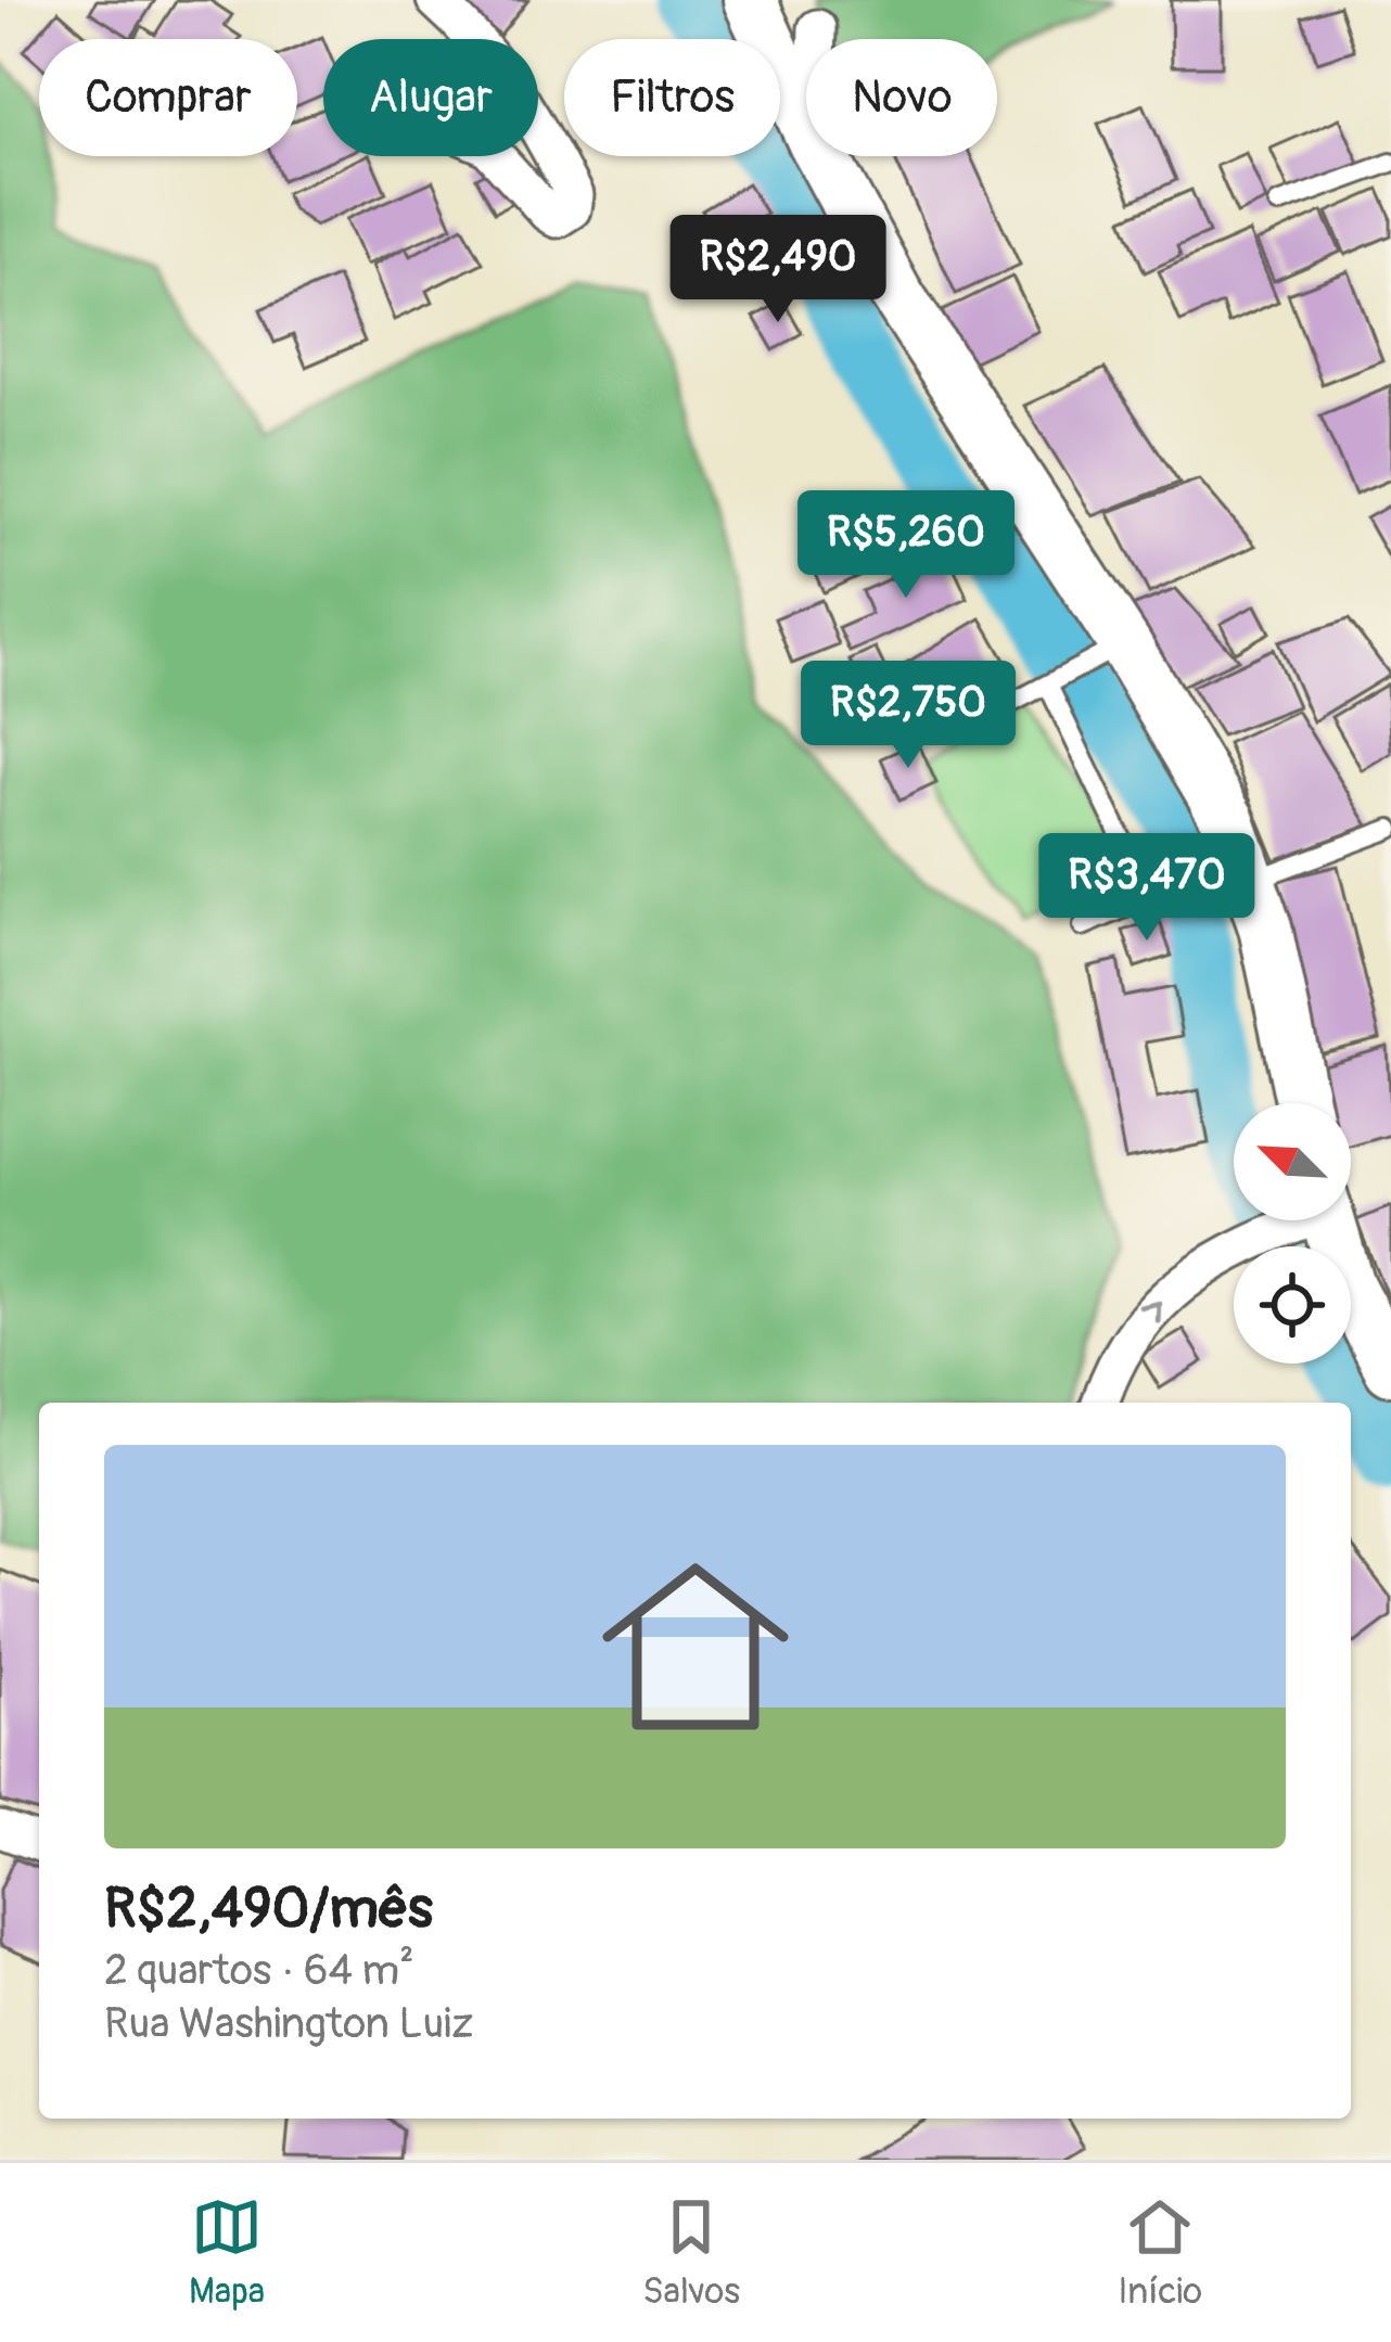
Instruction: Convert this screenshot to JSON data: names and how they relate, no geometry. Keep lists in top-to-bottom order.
{
  "north": "top left",
  "page": {
    "chip": [
      "Comprar",
      "Alugar",
      "Filtros",
      "Novo"
    ],
    "price": [
      "R$2,490",
      "R$5,260",
      "R$2,750",
      "R$3,470"
    ],
    "list": [
      {
        "name": "R$2,490/mês",
        "note": "2 quartos · 64 m² · Rua Washington Luiz"
      }
    ],
    "tabs": ["Mapa", "Salvos", "Início"]
  }
}
